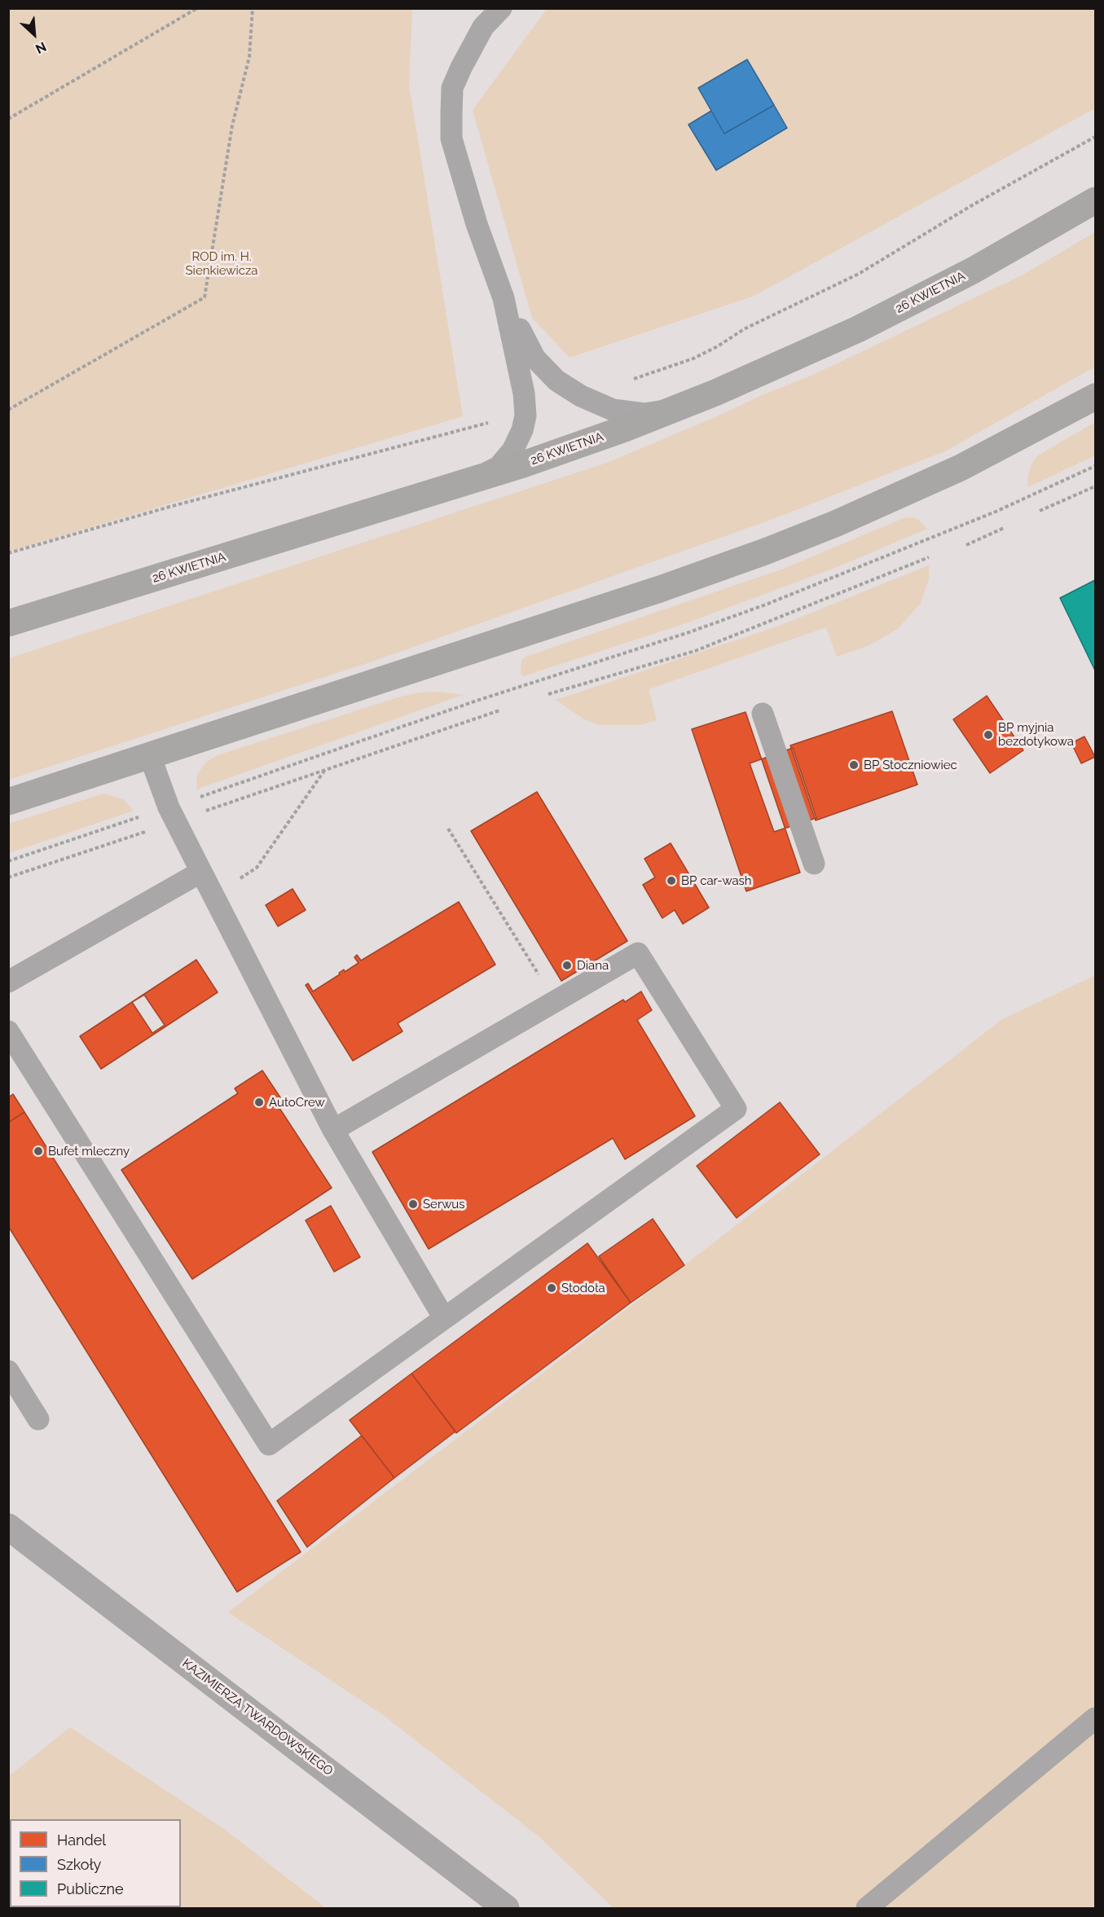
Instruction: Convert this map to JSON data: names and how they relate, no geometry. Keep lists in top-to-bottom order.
{
  "streets": {
    "street": ["26 KWIETNIA", "KAZIMIERZA TWARDOWSKIEGO"]
  },
  "parks": ["ROD im. H. Sienkiewicza"],
  "places": [
    "BP myjnia bezdotykowa",
    "BP Stoczniowiec",
    "BP car-wash",
    "Diana",
    "AutoCrew",
    "Bufet mleczny",
    "Serwus",
    "Stodoła"
  ],
  "legend": ["Handel", "Szkoły", "Publiczne"],
  "north": "bottom right"
}
